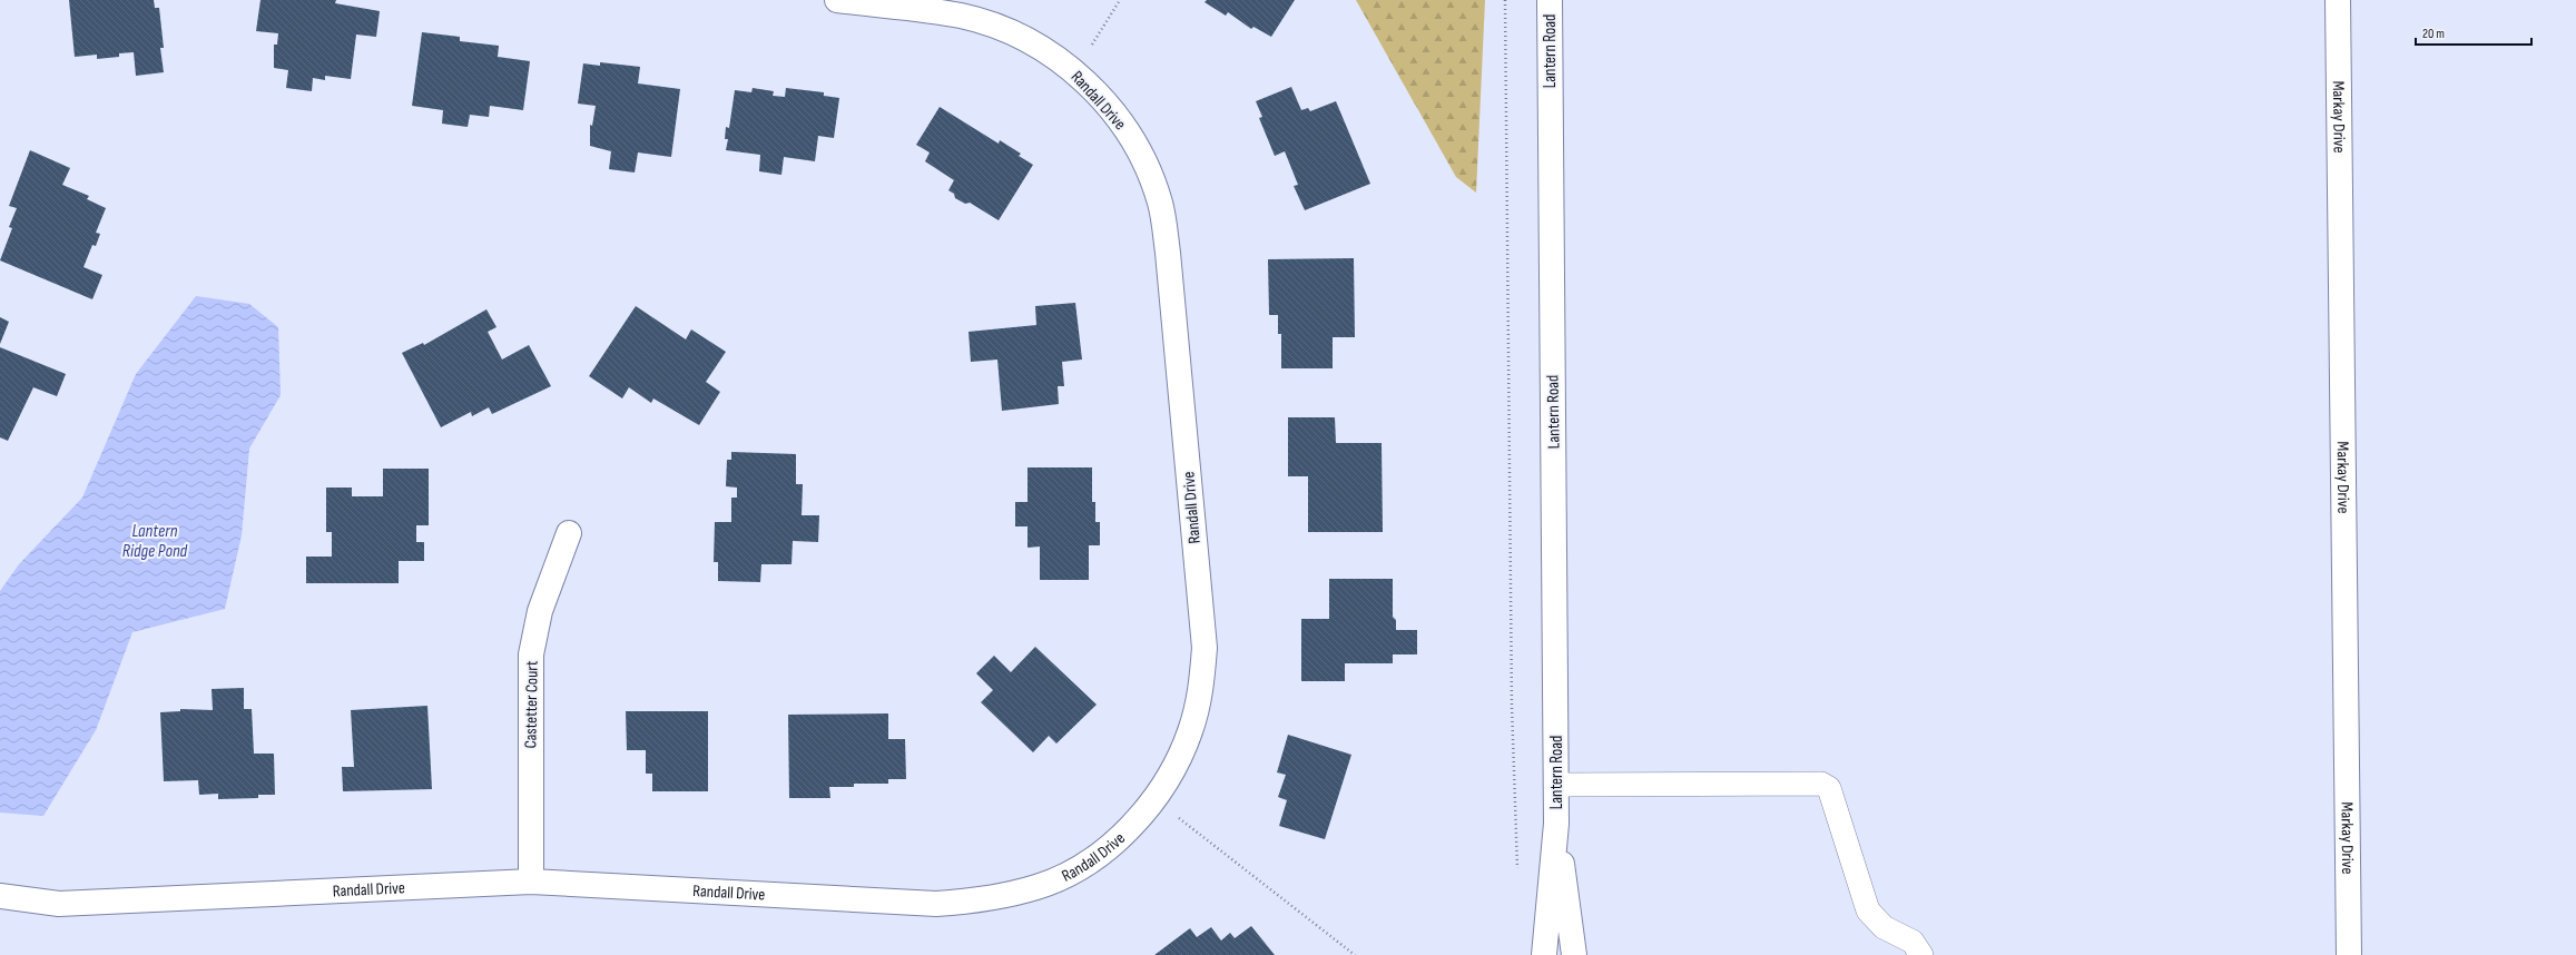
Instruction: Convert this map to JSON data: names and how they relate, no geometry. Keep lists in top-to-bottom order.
{
  "streets": {
    "street": [
      "Lantern Road",
      "Randall Drive",
      "Markay Drive",
      "Castetter Court"
    ]
  },
  "crossings": [
    ["Randall Drive", "Castetter Court"]
  ],
  "water": ["Lantern Ridge Pond"],
  "scale_bar": "20 m"
}
